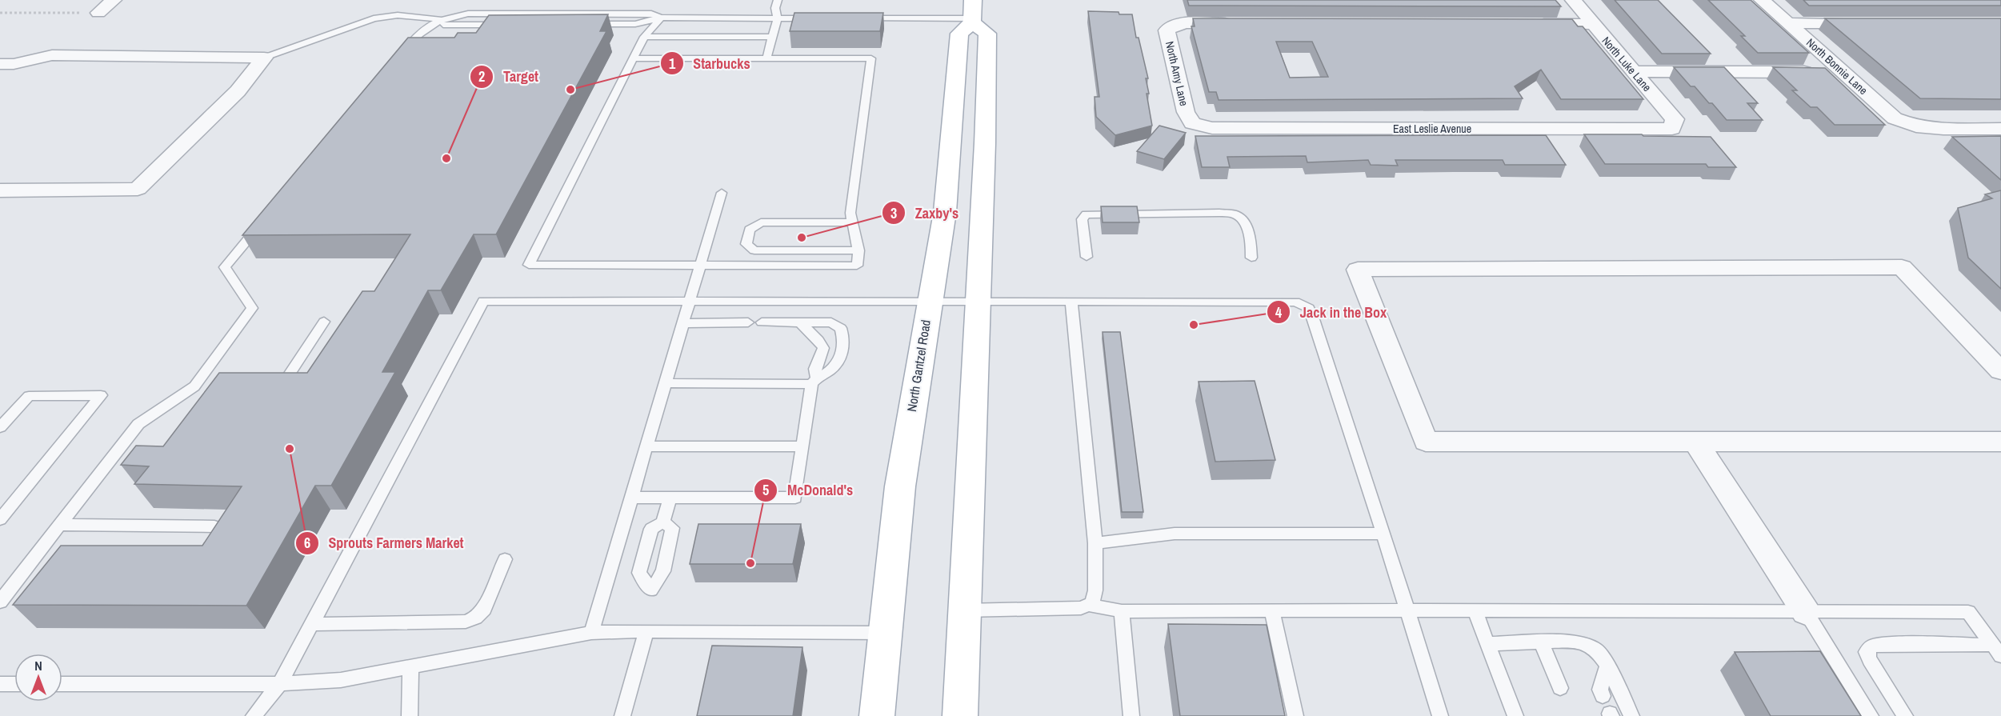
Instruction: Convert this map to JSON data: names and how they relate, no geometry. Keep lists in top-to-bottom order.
{
  "streets": {
    "main road": ["North Gantzel Road"],
    "street": [
      "North Luke Lane",
      "North Bonnie Lane",
      "North Amy Lane",
      "East Leslie Avenue"
    ]
  },
  "crossings": [
    ["North Luke Lane", "East Leslie Avenue"],
    ["North Amy Lane", "East Leslie Avenue"]
  ],
  "places": [
    "Starbucks",
    "Target",
    "Zaxby's",
    "Jack in the Box",
    "Sprouts Farmers Market",
    "McDonald's"
  ],
  "north": "top"
}
